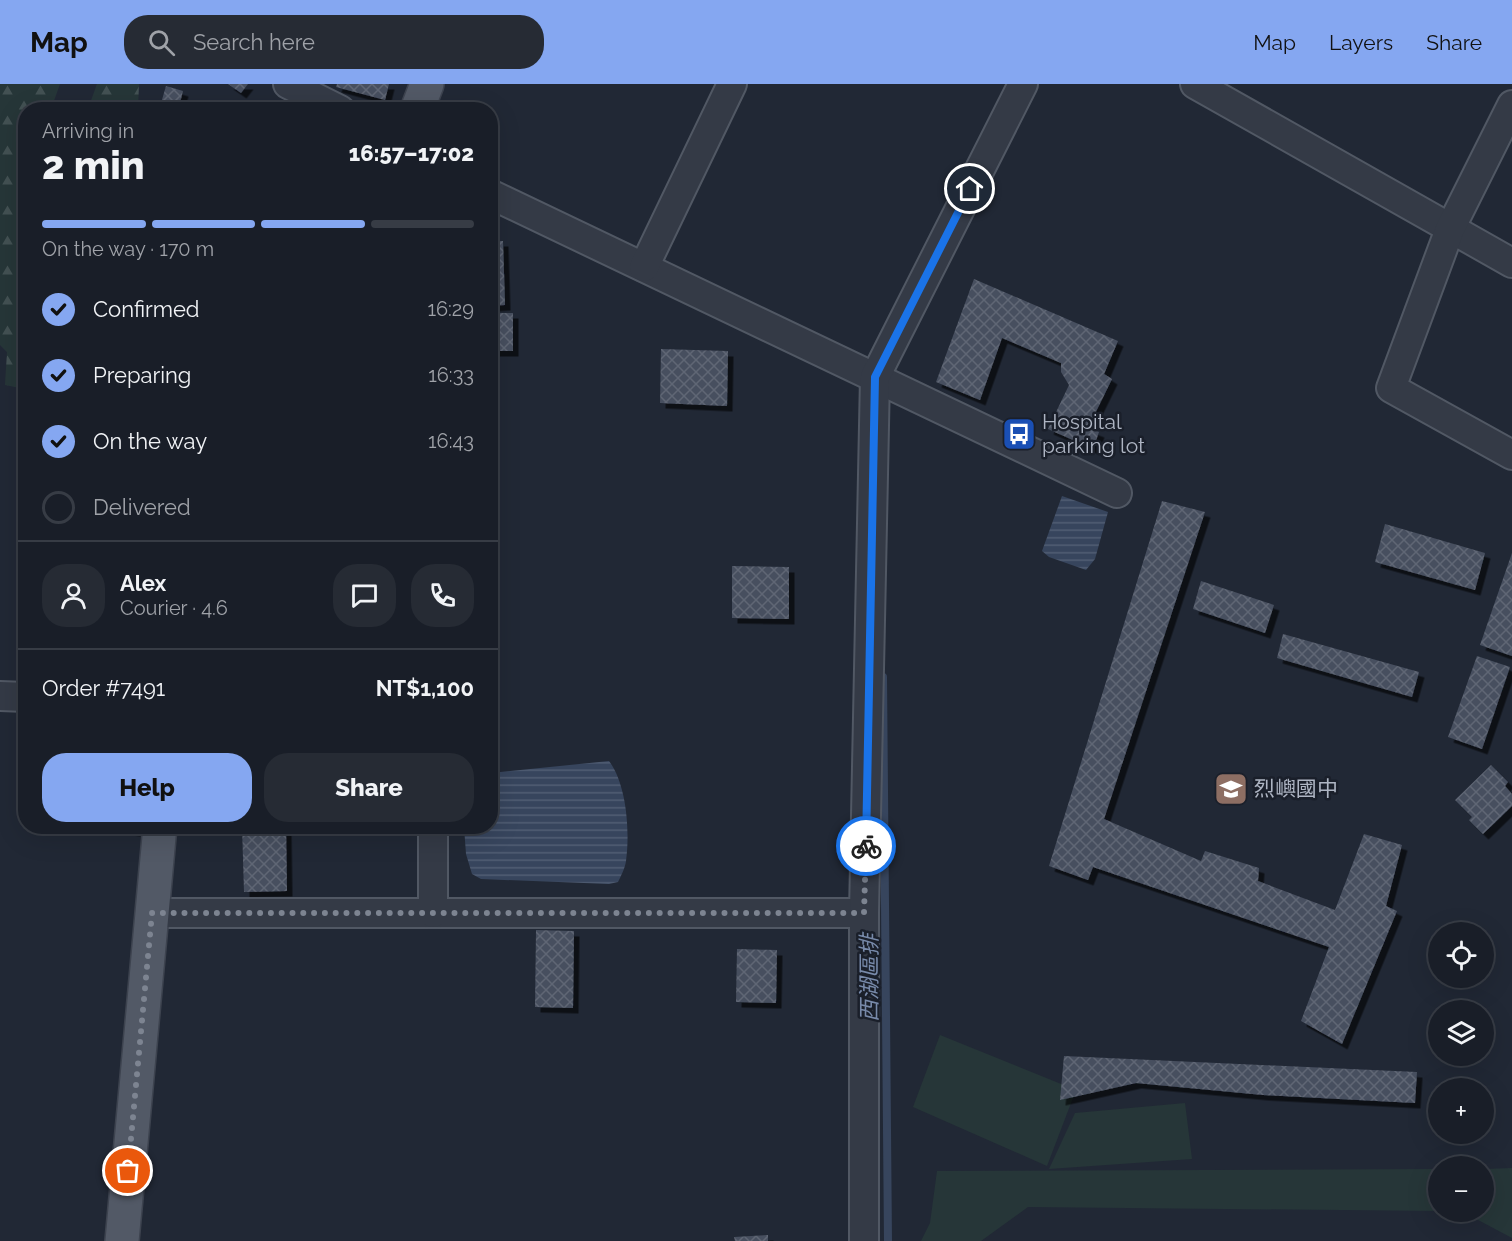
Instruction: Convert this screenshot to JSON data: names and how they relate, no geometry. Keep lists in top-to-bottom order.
{
  "water": ["西湖區排"],
  "places": {
    "bus stop": ["Hospital parking lot"],
    "school or university": ["烈嶼國中"]
  },
  "page": {
    "header": "Map",
    "search": "Search here",
    "nav": ["Map", "Layers", "Share"],
    "heading": ["2 min", "Arriving in", "16:57–17:02"],
    "panel": [
      "Alex",
      "Courier · 4.6",
      "Order #7491",
      "NT$1,100"
    ],
    "bar": "On the way · 170 m",
    "list": [
      ["Confirmed", "16:29"],
      ["Preparing", "16:33"],
      ["On the way", "16:43"],
      "Delivered"
    ],
    "buttons": ["Help", "Share"],
    "map_buttons": ["+", "−"]
  }
}
